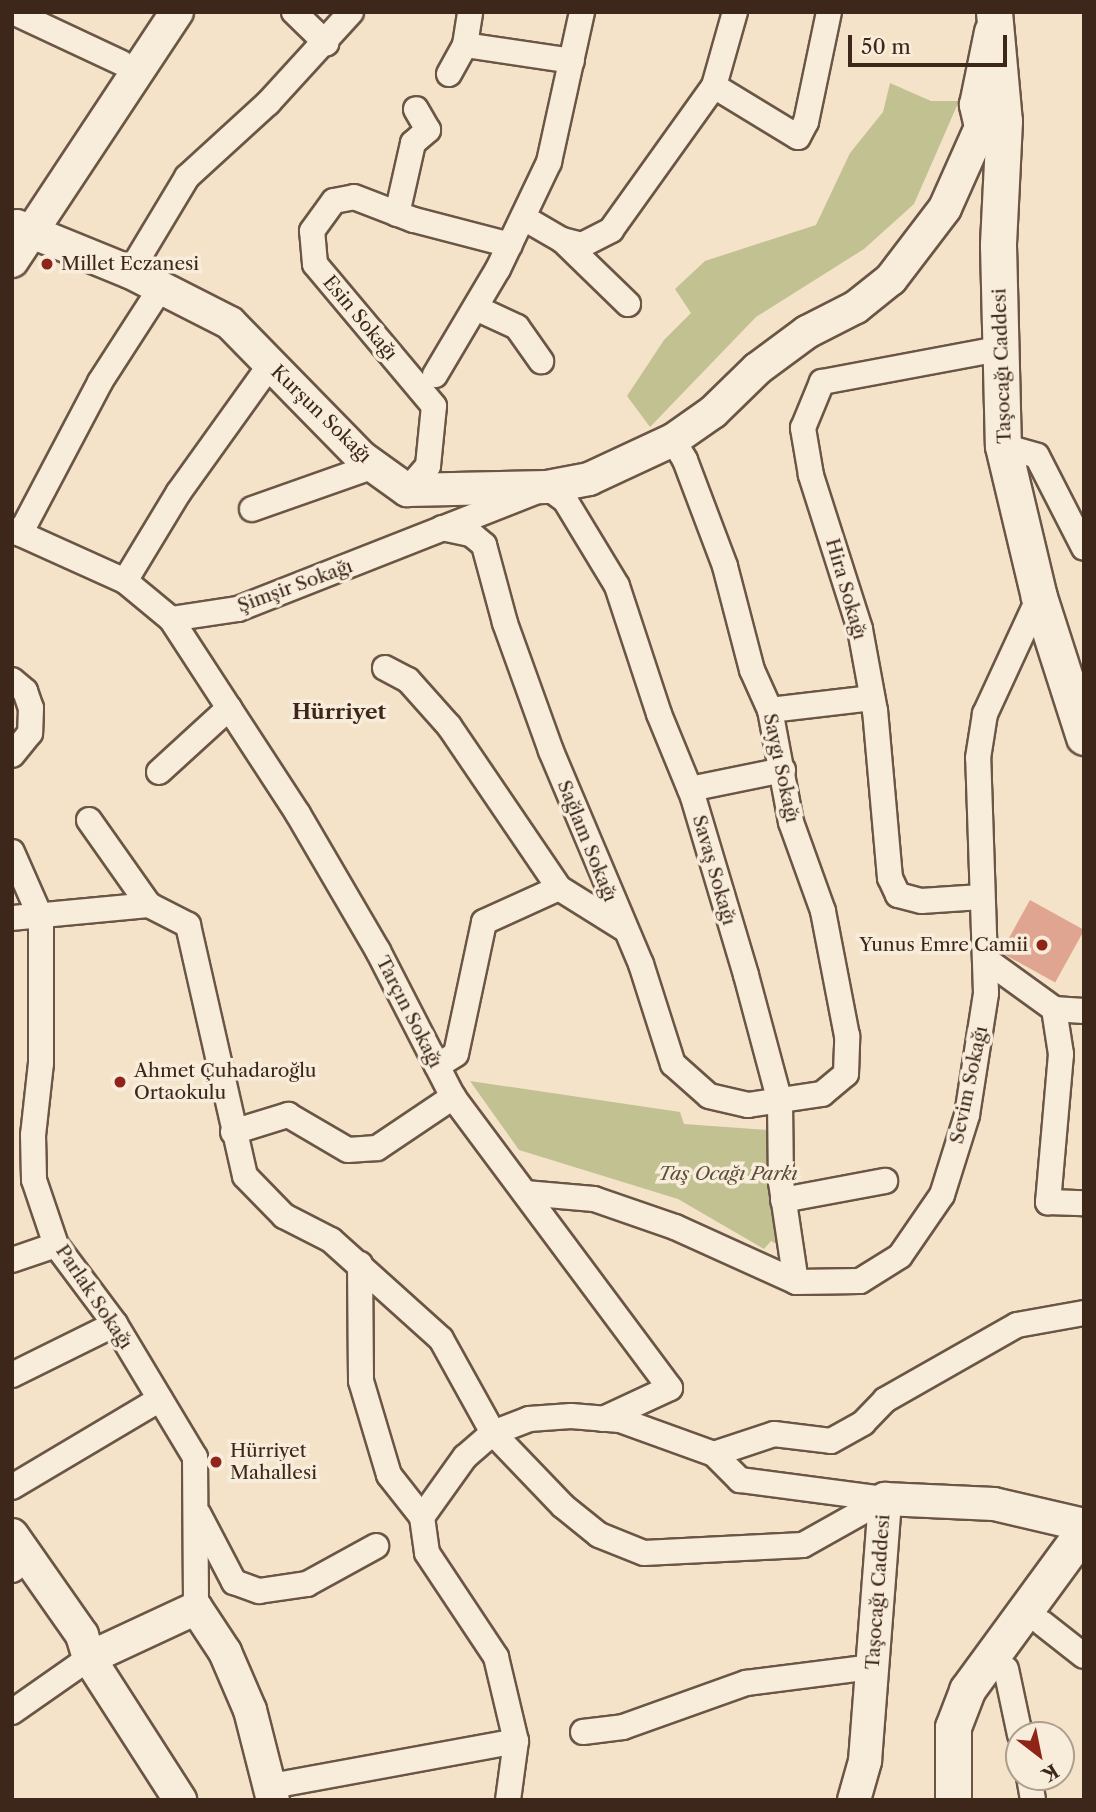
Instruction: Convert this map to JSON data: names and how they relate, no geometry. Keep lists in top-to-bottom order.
{
  "streets": {
    "main road": ["Taşocağı Caddesi"],
    "street": [
      "Esin Sokağı",
      "Kurşun Sokağı",
      "Şimşir Sokağı",
      "Hira Sokağı",
      "Saygı Sokağı",
      "Sağlam Sokağı",
      "Savaş Sokağı",
      "Tarçın Sokağı",
      "Sevim Sokağı",
      "Parlak Sokağı"
    ]
  },
  "crossings": [
    ["Esin Sokağı", "Kurşun Sokağı"],
    ["Taşocağı Caddesi", "Hira Sokağı"],
    ["Taşocağı Caddesi", "Sevim Sokağı"],
    ["Şimşir Sokağı", "Savaş Sokağı"],
    ["Şimşir Sokağı", "Tarçın Sokağı"],
    ["Hira Sokağı", "Sevim Sokağı"],
    ["Saygı Sokağı", "Sağlam Sokağı"],
    ["Saygı Sokağı", "Savaş Sokağı"],
    ["Sağlam Sokağı", "Savaş Sokağı"],
    ["Savaş Sokağı", "Sevim Sokağı"],
    ["Tarçın Sokağı", "Sevim Sokağı"]
  ],
  "districts": ["Hürriyet"],
  "parks": ["Taş Ocağı Parkı"],
  "places": [
    "Millet Eczanesi",
    "Yunus Emre Camii",
    "Ahmet Çuhadaroğlu Ortaokulu",
    "Hürriyet Mahallesi"
  ],
  "scale_bar": "50 m",
  "north": "bottom right"
}
